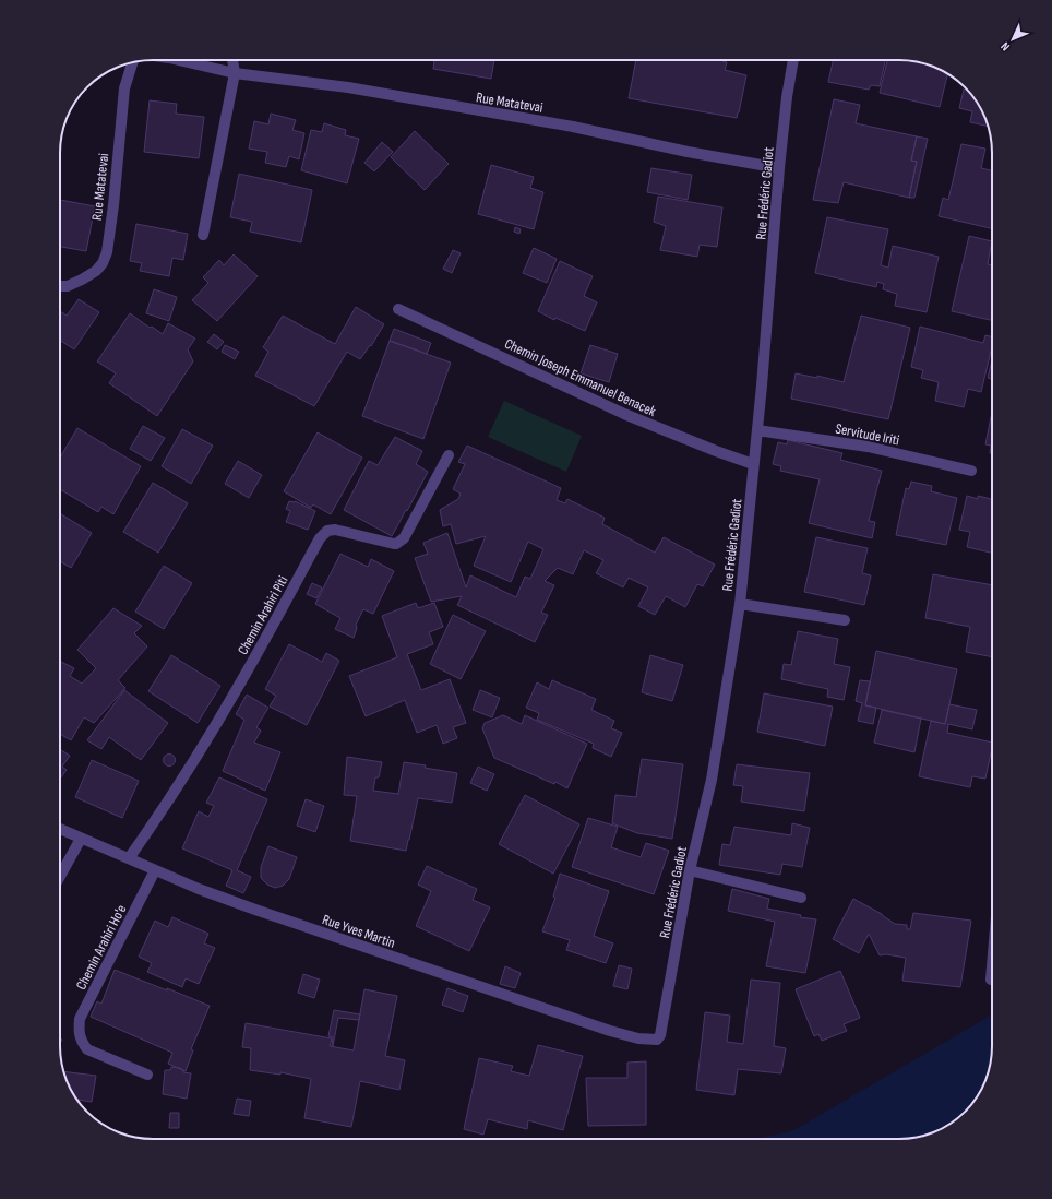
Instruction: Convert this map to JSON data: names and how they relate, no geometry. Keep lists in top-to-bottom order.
{
  "streets": {
    "street": [
      "Rue Matatevai",
      "Rue Frédéric Gadiot",
      "Chemin Joseph Emmanuel Benacek",
      "Servitude Iriti",
      "Chemin Arahiri Piti",
      "Rue Yves Martin",
      "Chemin Arahiri Ho'e"
    ]
  },
  "crossings": [
    ["Rue Matatevai", "Rue Frédéric Gadiot"],
    ["Rue Frédéric Gadiot", "Chemin Joseph Emmanuel Benacek"],
    ["Rue Frédéric Gadiot", "Servitude Iriti"],
    ["Rue Frédéric Gadiot", "Rue Yves Martin"],
    ["Chemin Arahiri Piti", "Rue Yves Martin"],
    ["Rue Yves Martin", "Chemin Arahiri Ho'e"]
  ],
  "north": "bottom left"
}
